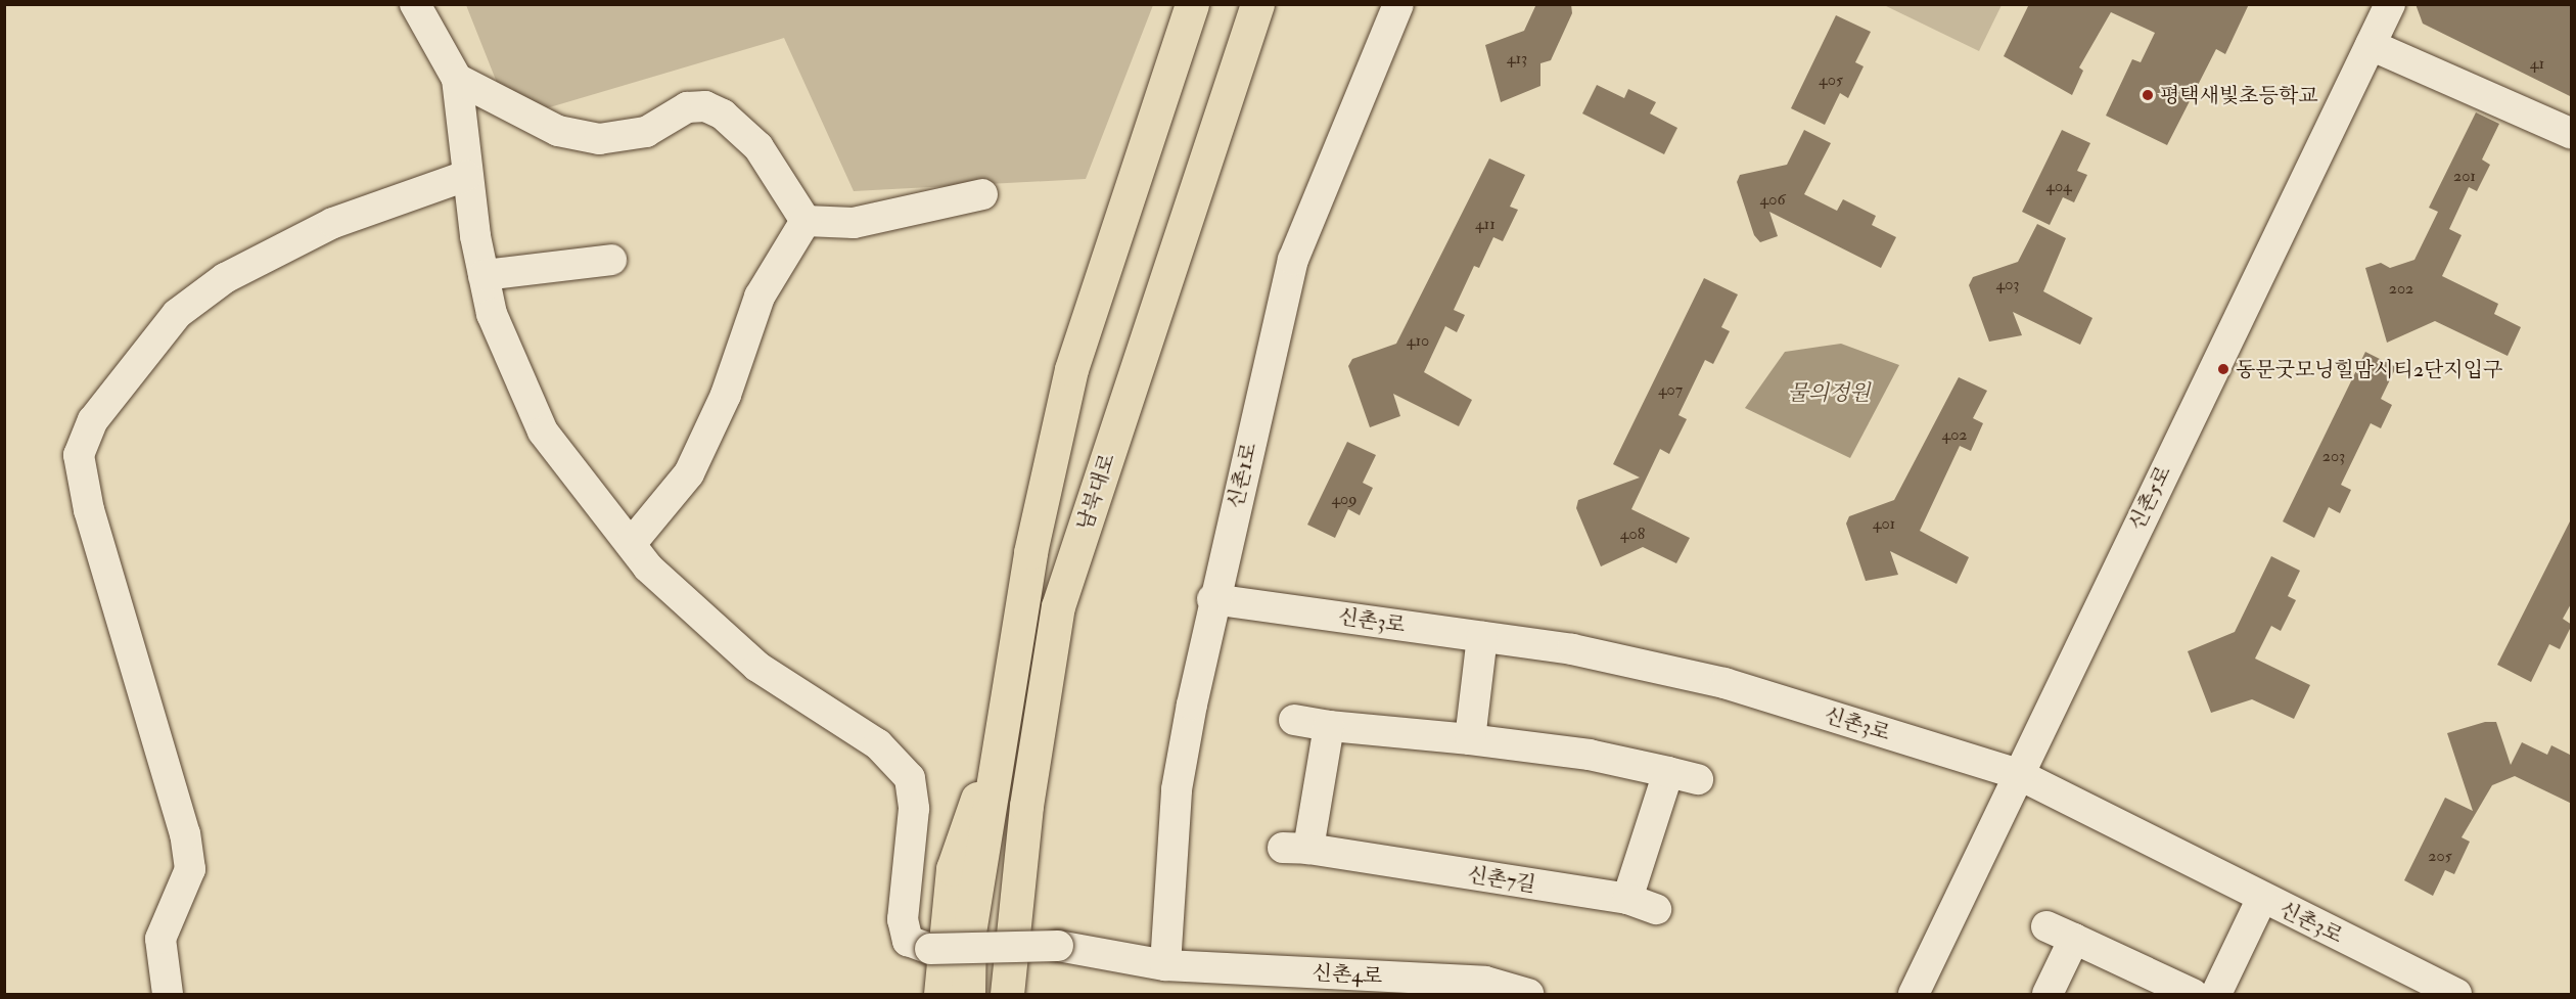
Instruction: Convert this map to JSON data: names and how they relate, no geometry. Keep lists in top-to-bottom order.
{
  "streets": {
    "highway": ["남북대로"],
    "street": [
      "신촌1로",
      "신촌5로",
      "신촌3로",
      "신촌7길",
      "신촌4로"
    ]
  },
  "crossings": [
    ["신촌1로", "신촌3로"],
    ["신촌1로", "신촌4로"],
    ["신촌5로", "신촌3로"]
  ],
  "water": ["물의정원"],
  "places": ["평택새빛초등학교", "동문굿모닝힐맘시티2단지입구"],
  "house_numbers": [
    "413",
    "41",
    "405",
    "201",
    "404",
    "406",
    "411",
    "403",
    "202",
    "410",
    "407",
    "402",
    "203",
    "409",
    "401",
    "408",
    "205"
  ]
}
